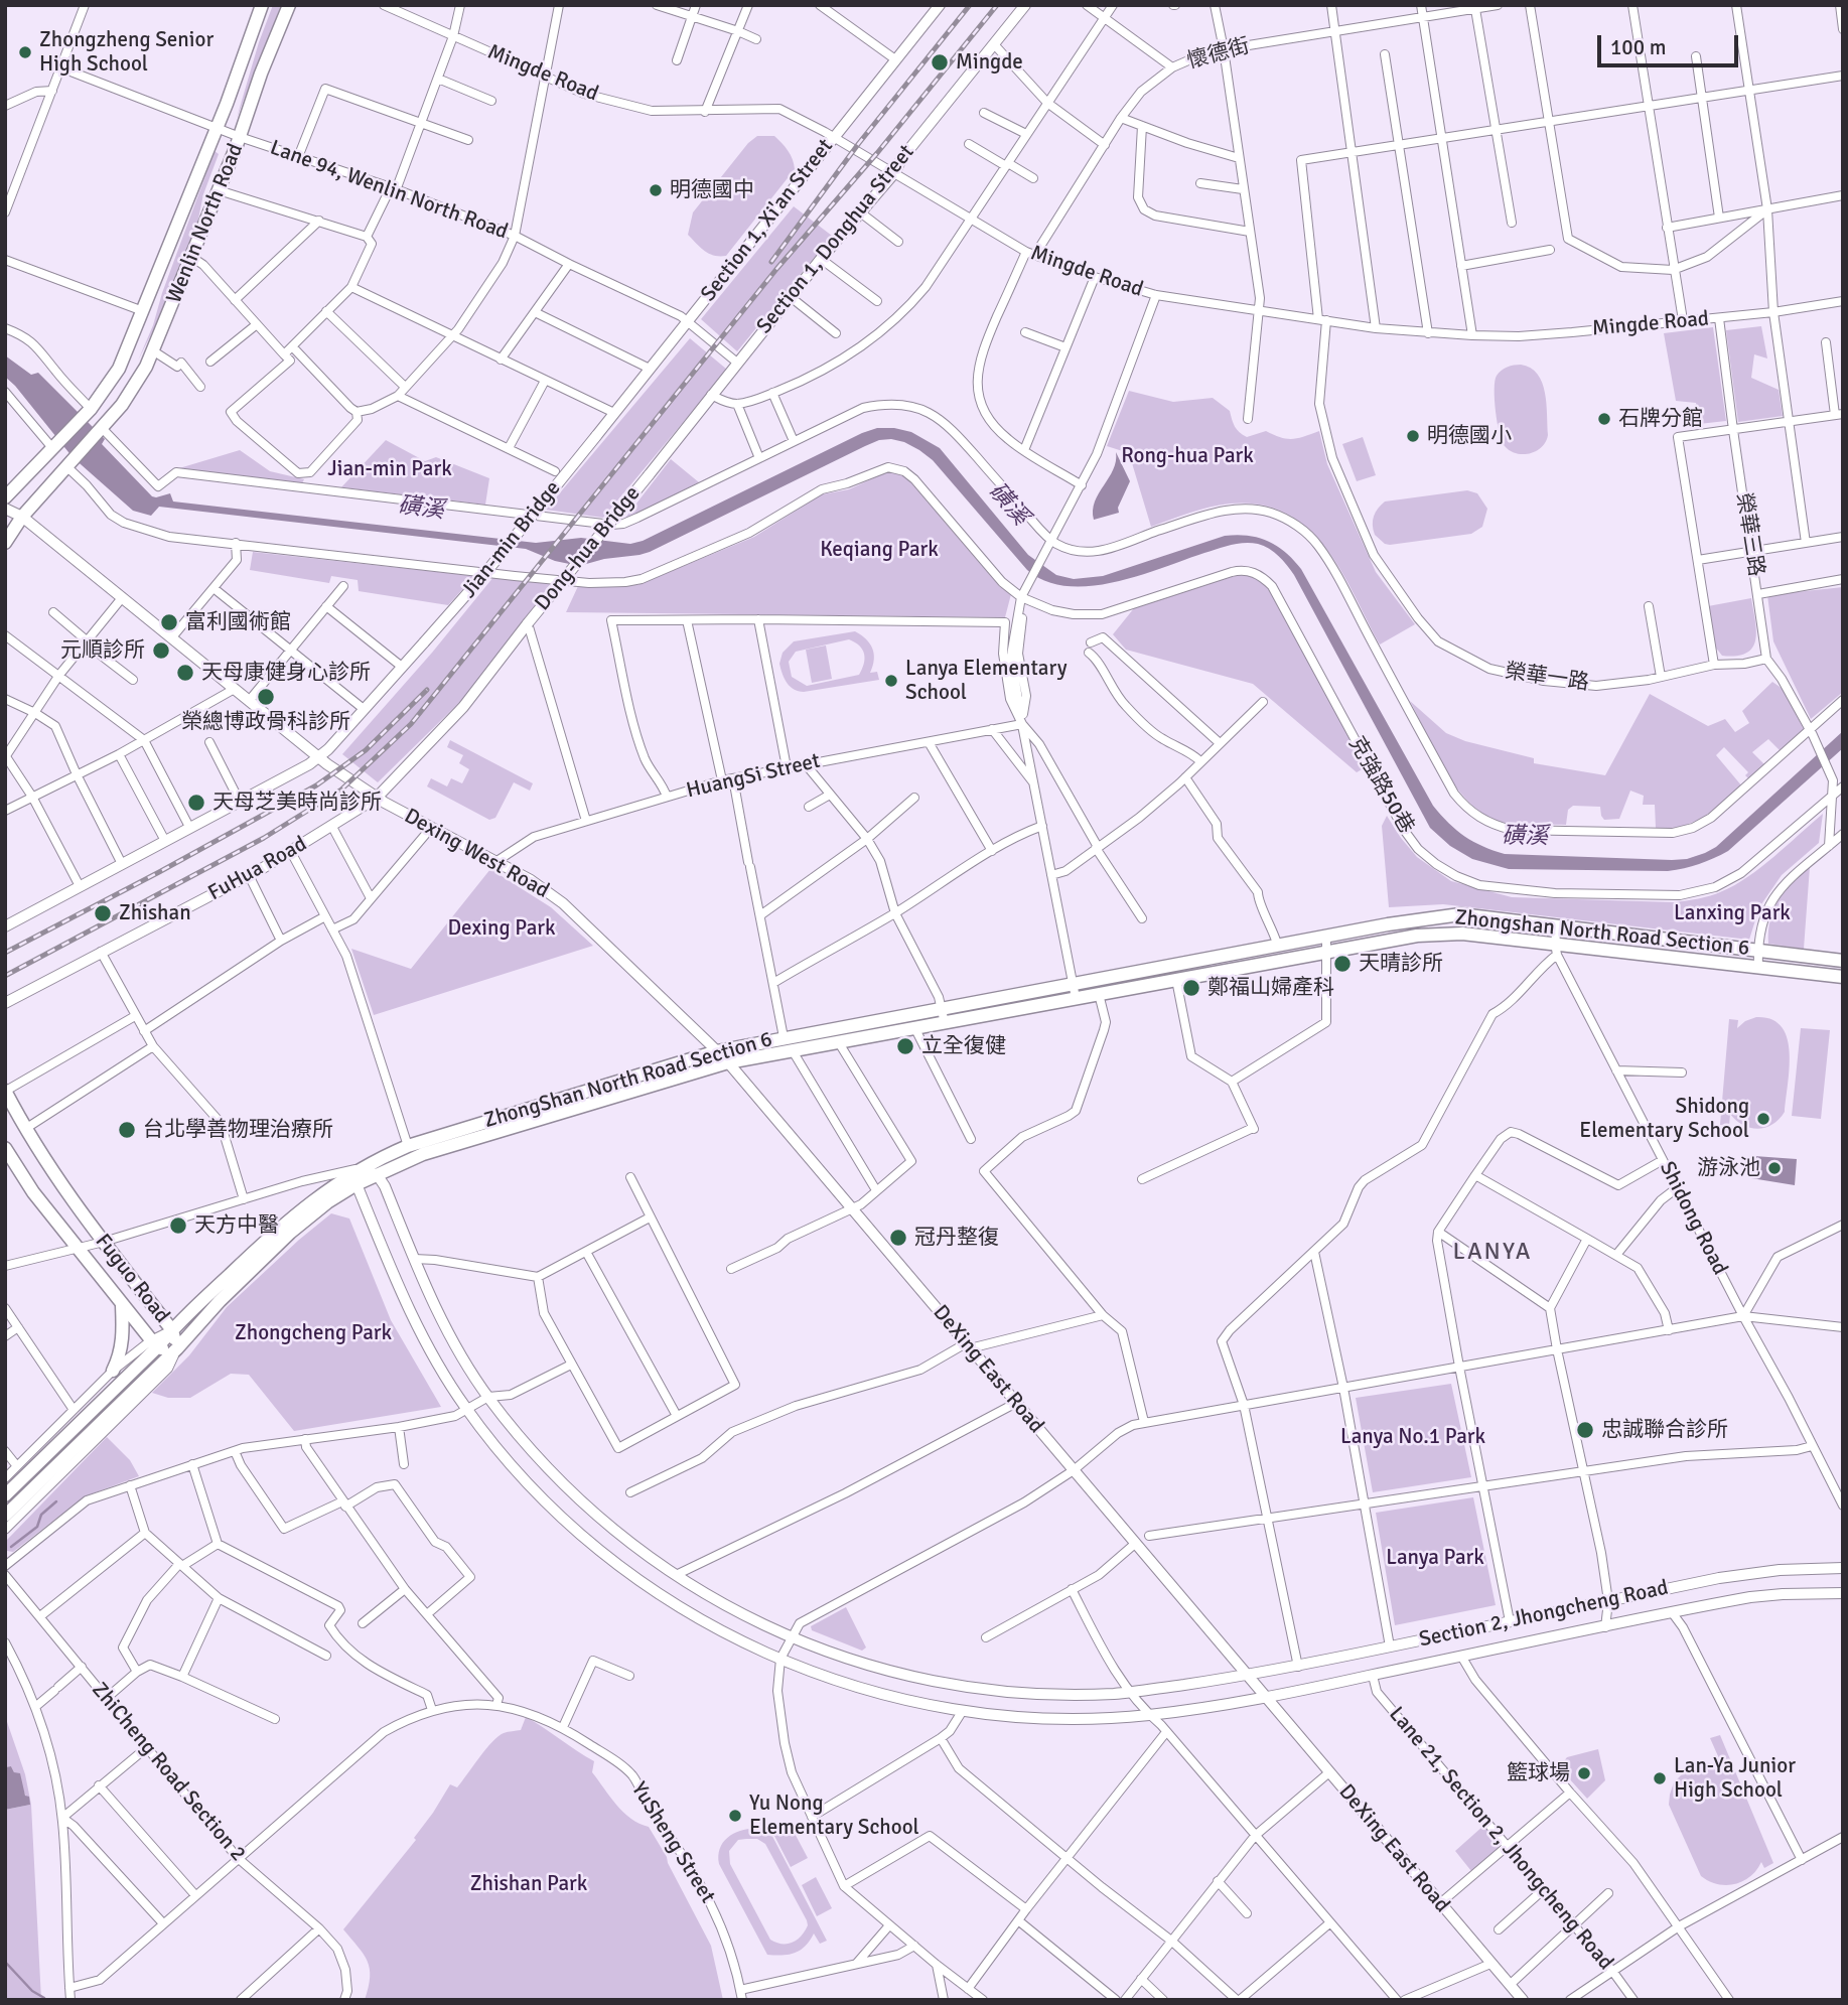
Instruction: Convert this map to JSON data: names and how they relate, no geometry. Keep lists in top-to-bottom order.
{
  "streets": {
    "main road": [
      "Wenlin North Road",
      "Zhongshan North Road Section 6",
      "ZhongShan North Road Section 6",
      "Fuguo Road"
    ],
    "street": [
      "懷德街",
      "Mingde Road",
      "Lane 94, Wenlin North Road",
      "Section 1, Xi'an Street",
      "Section 1, Donghua Street",
      "榮華三路",
      "Jian-min Bridge",
      "Dong-hua Bridge",
      "榮華一路",
      "HuangSi Street",
      "克強路50巷",
      "Dexing West Road",
      "FuHua Road",
      "Shidong Road",
      "DeXing East Road",
      "Section 2, Jhongcheng Road",
      "ZhiCheng Road Section 2",
      "Lane 21, Section 2, Jhongcheng Road",
      "YuSheng Street"
    ]
  },
  "crossings": [
    ["懷德街", "Mingde Road"],
    ["Mingde Road", "Section 1, Xi'an Street"],
    ["Mingde Road", "Section 1, Donghua Street"],
    ["Mingde Road", "榮華三路"],
    ["Mingde Road", "榮華一路"],
    ["Lane 94, Wenlin North Road", "Section 1, Xi'an Street"],
    ["Lane 94, Wenlin North Road", "Wenlin North Road"],
    ["Lane 94, Wenlin North Road", "Section 1, Donghua Street"],
    ["Section 1, Xi'an Street", "Jian-min Bridge"],
    ["Wenlin North Road", "克強路50巷"],
    ["Wenlin North Road", "Dexing West Road"],
    ["Section 1, Donghua Street", "Dong-hua Bridge"],
    ["榮華三路", "榮華一路"],
    ["榮華三路", "克強路50巷"],
    ["Dong-hua Bridge", "FuHua Road"],
    ["HuangSi Street", "Dexing West Road"],
    ["Dexing West Road", "FuHua Road"],
    ["Dexing West Road", "ZhongShan North Road Section 6"],
    ["Zhongshan North Road Section 6", "ZhongShan North Road Section 6"],
    ["Zhongshan North Road Section 6", "Shidong Road"],
    ["ZhongShan North Road Section 6", "DeXing East Road"],
    ["ZhongShan North Road Section 6", "Section 2, Jhongcheng Road"],
    ["DeXing East Road", "Section 2, Jhongcheng Road"],
    ["Section 2, Jhongcheng Road", "Lane 21, Section 2, Jhongcheng Road"],
    ["ZhiCheng Road Section 2", "YuSheng Street"]
  ],
  "districts": ["LANYA"],
  "water": ["磺溪"],
  "parks": [
    "Rong-hua Park",
    "Jian-min Park",
    "Keqiang Park",
    "Lanxing Park",
    "Dexing Park",
    "Zhongcheng Park",
    "Lanya No.1 Park",
    "Lanya Park",
    "Zhishan Park"
  ],
  "places": [
    "Zhongzheng Senior High School",
    "Mingde",
    "明德國中",
    "石牌分館",
    "明德國小",
    "富利國術館",
    "元順診所",
    "天母康健身心診所",
    "Lanya Elementary School",
    "榮總博政骨科診所",
    "天母芝美時尚診所",
    "Zhishan",
    "天晴診所",
    "鄭福山婦產科",
    "立全復健",
    "Shidong Elementary School",
    "台北學善物理治療所",
    "游泳池",
    "天方中醫",
    "冠丹整復",
    "忠誠聯合診所",
    "籃球場",
    "Lan-Ya Junior High School",
    "Yu Nong Elementary School"
  ],
  "scale_bar": "100 m"
}
